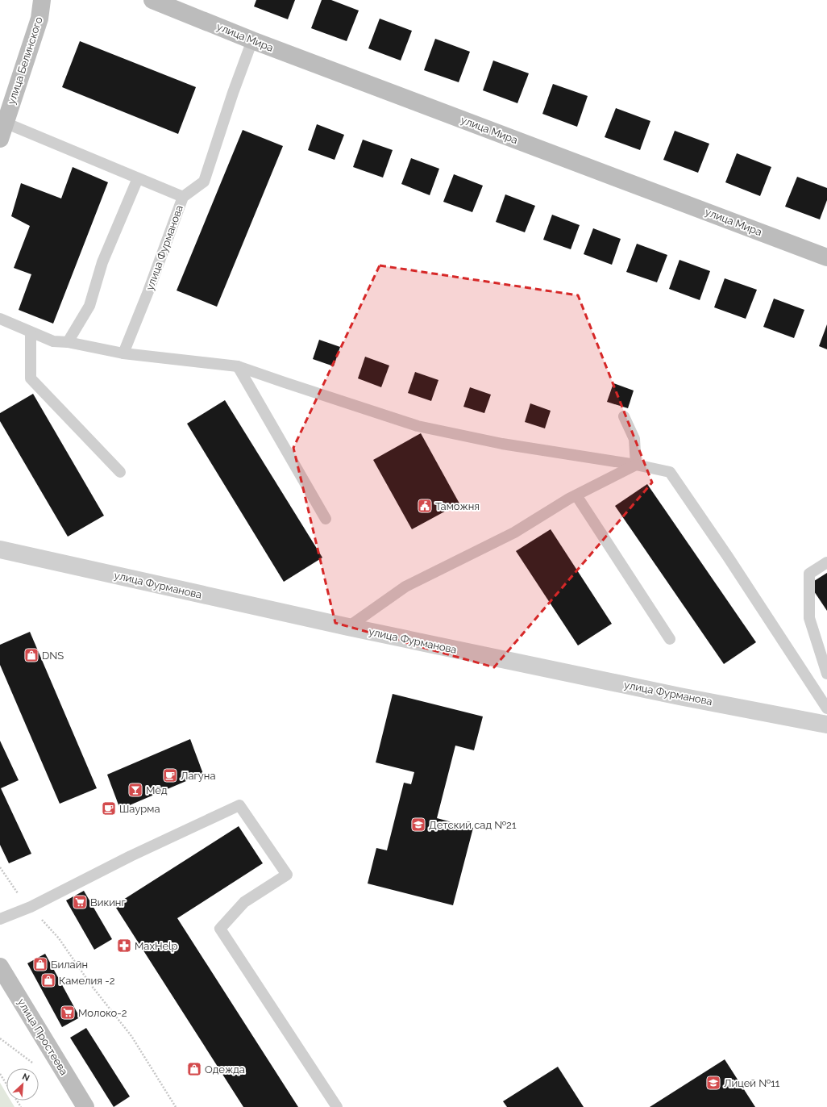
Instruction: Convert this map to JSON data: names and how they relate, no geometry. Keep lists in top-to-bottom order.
{
  "streets": {
    "main road": ["улица Мира", "улица Белинского", "улица Простеева"],
    "street": ["улица Фурманова"]
  },
  "crossings": [
    ["улица Мира", "улица Фурманова"]
  ],
  "places": {
    "public building": ["Таможня"],
    "shop": [
      "DNS",
      "Билайн",
      "Камелия -2",
      "Одежда"
    ],
    "cafe": ["Лагуна", "Шаурма"],
    "bar": ["Мёд"],
    "school or university": ["Детский сад №21", "Лицей №11"],
    "supermarket": ["Викинг", "Молоко-2"],
    "pharmacy": ["MaxHelp"]
  },
  "north": "top right"
}
